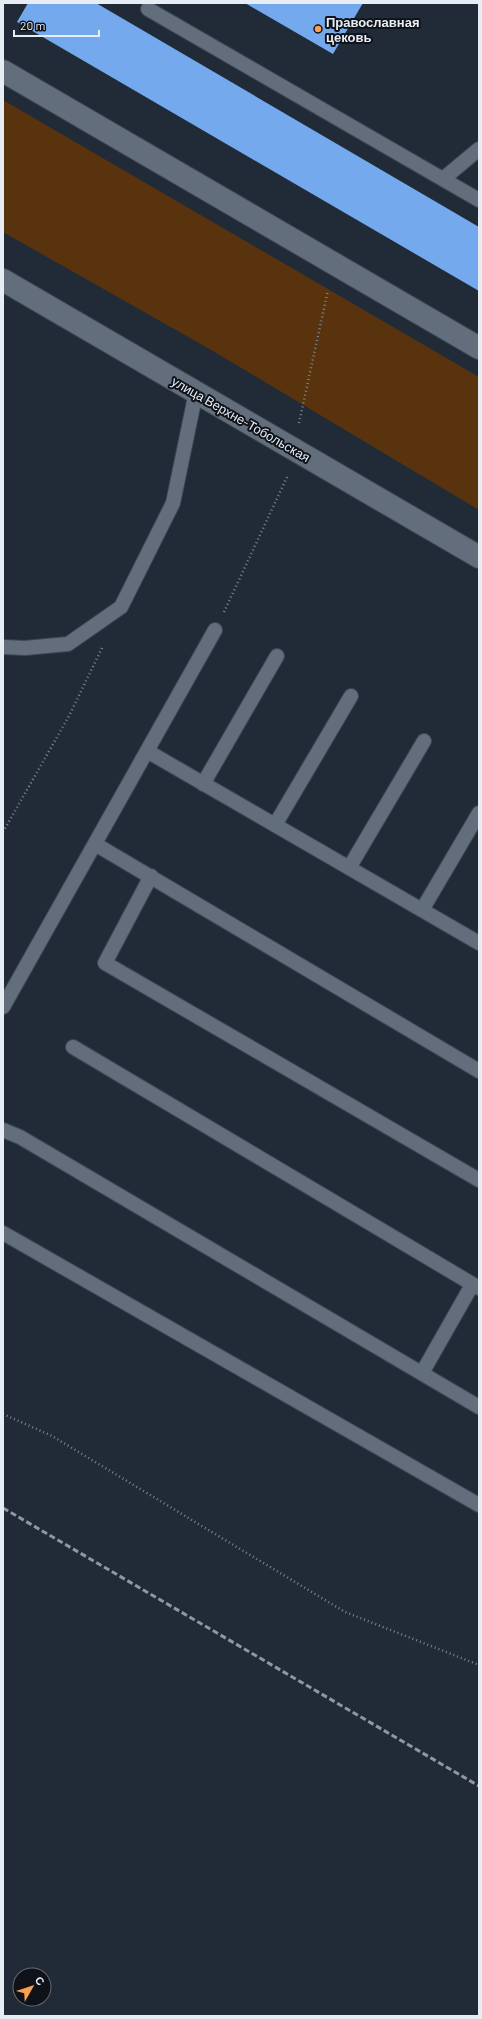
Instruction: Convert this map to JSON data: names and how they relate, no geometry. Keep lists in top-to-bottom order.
{
  "streets": {
    "street": ["улица Верхне-Тобольская"]
  },
  "places": ["Православная цековь"],
  "scale_bar": "20 m",
  "north": "top right"
}
